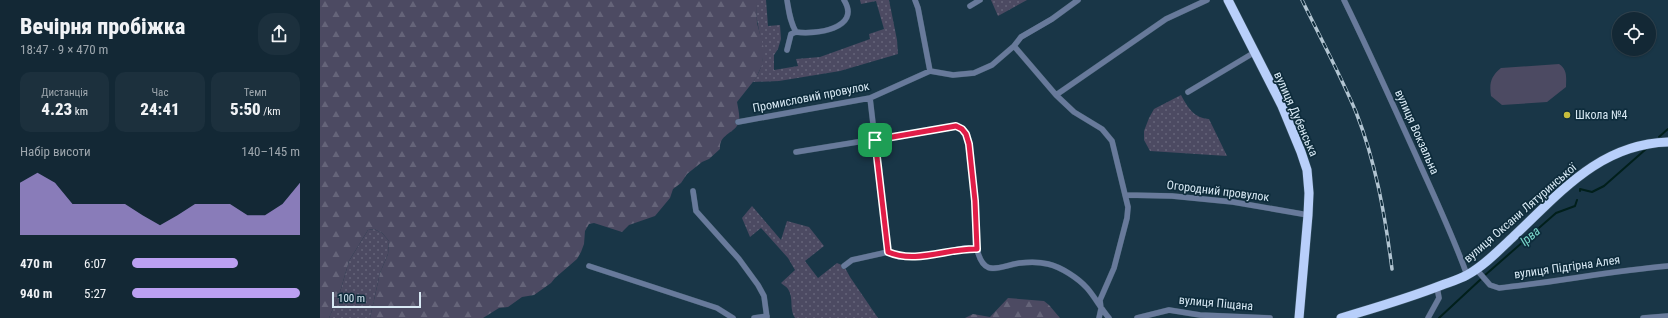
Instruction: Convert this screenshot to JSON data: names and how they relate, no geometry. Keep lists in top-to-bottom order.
{
  "streets": {
    "highway": ["вулиця Дубенська", "вулиця Оксани Лятуринської"],
    "street": [
      "Промисловий провулок",
      "вулиця Вокзальна",
      "Огородний провулок",
      "вулиця Підгірна Алея",
      "вулиця Піщана"
    ]
  },
  "crossings": [
    ["вулиця Дубенська", "Огородний провулок"],
    ["вулиця Вокзальна", "вулиця Оксани Лятуринської"],
    ["вулиця Оксани Лятуринської", "вулиця Підгірна Алея"]
  ],
  "water": ["Ірва"],
  "places": ["Школа №4"],
  "scale_bar": "100 m",
  "page": {
    "heading": ["Вечірня пробіжка", "18:47 · 9 × 470 m"],
    "stats": [
      ["Дистанція", "4.23 km"],
      ["Час", "24:41"],
      ["Темп", "5:50 /km"]
    ],
    "chart": ["Набір висоти", "140–145 m"],
    "list": [
      {
        "name": "470 m",
        "note": "6:07"
      },
      {
        "name": "940 m",
        "note": "5:27"
      }
    ],
    "scale": "100 m"
  }
}
